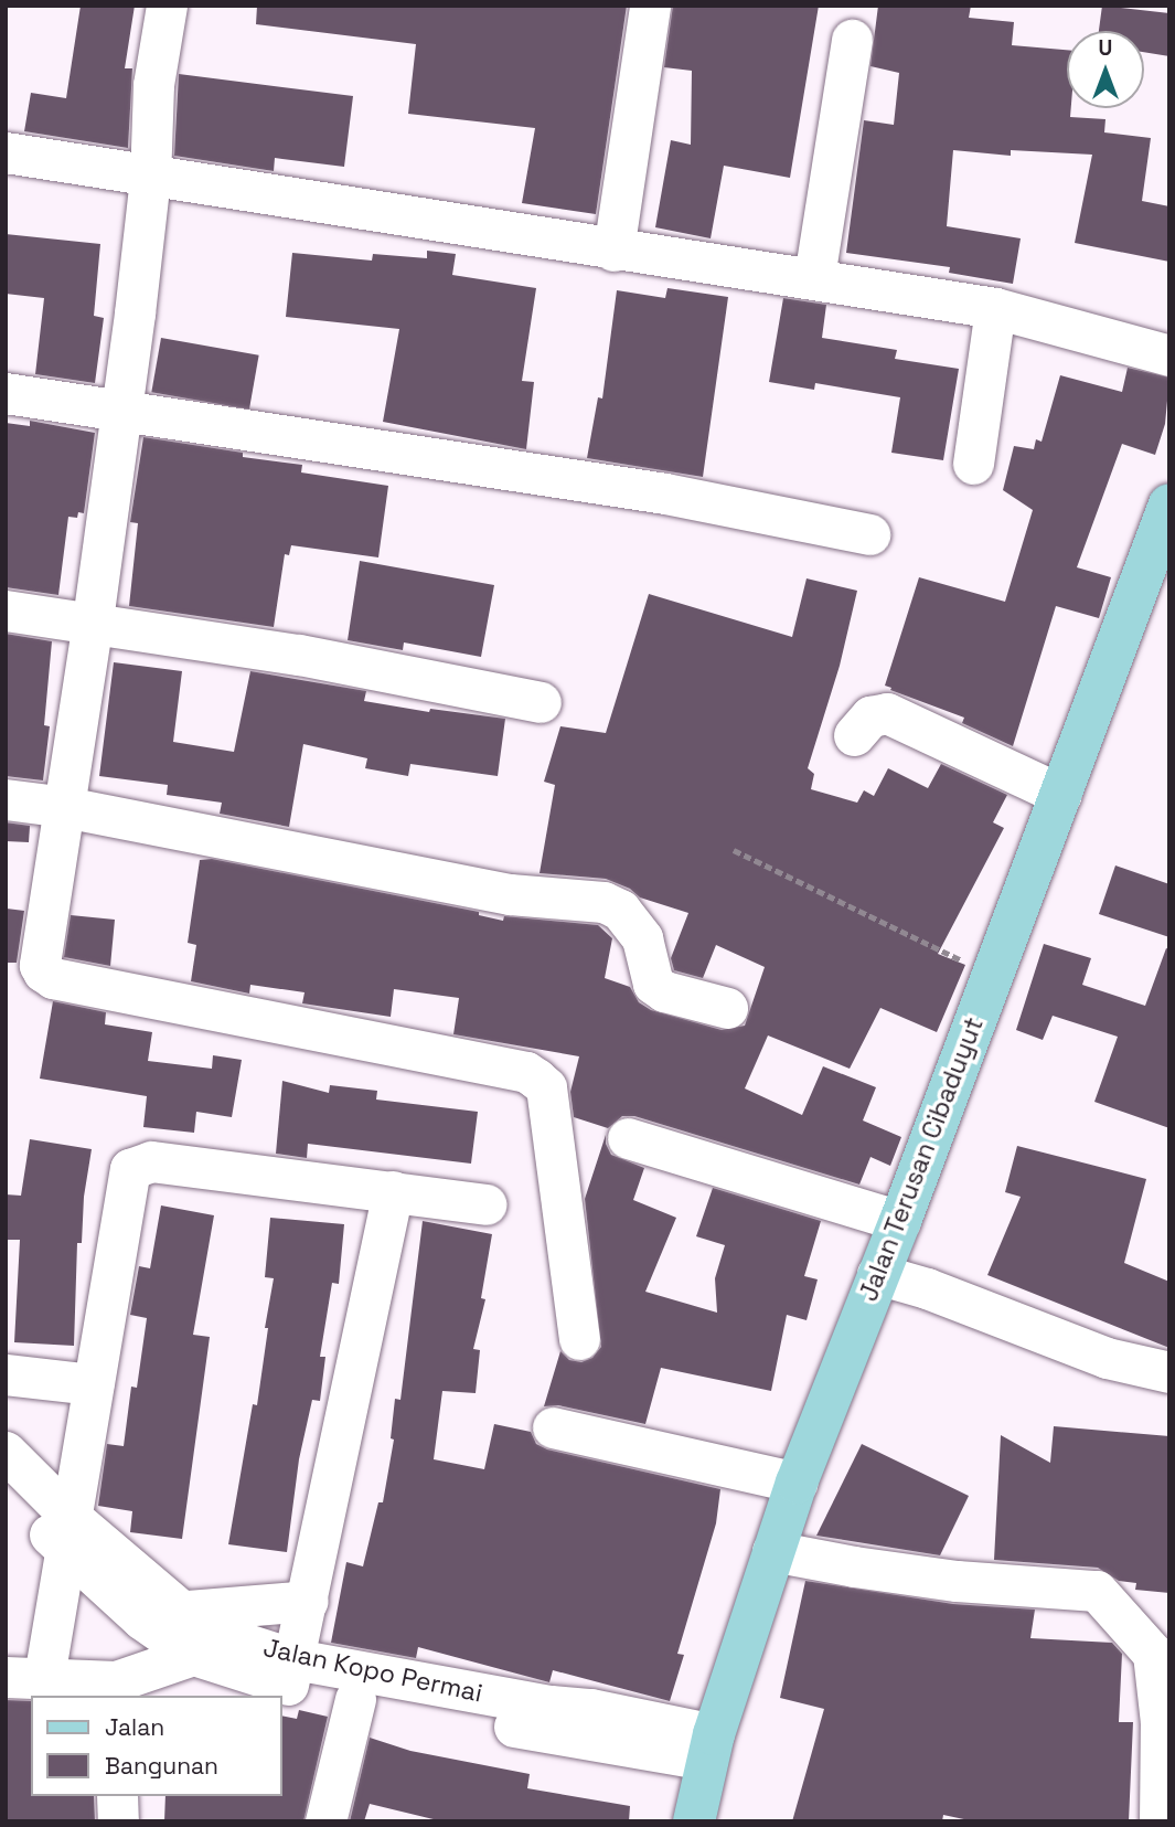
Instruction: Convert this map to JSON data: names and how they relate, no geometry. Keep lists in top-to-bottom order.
{
  "streets": {
    "main road": ["Jalan Terusan Cibaduyut"],
    "street": ["Jalan Kopo Permai"]
  },
  "crossings": [
    ["Jalan Terusan Cibaduyut", "Jalan Kopo Permai"]
  ],
  "legend": ["Jalan", "Bangunan"],
  "north": "top"
}
